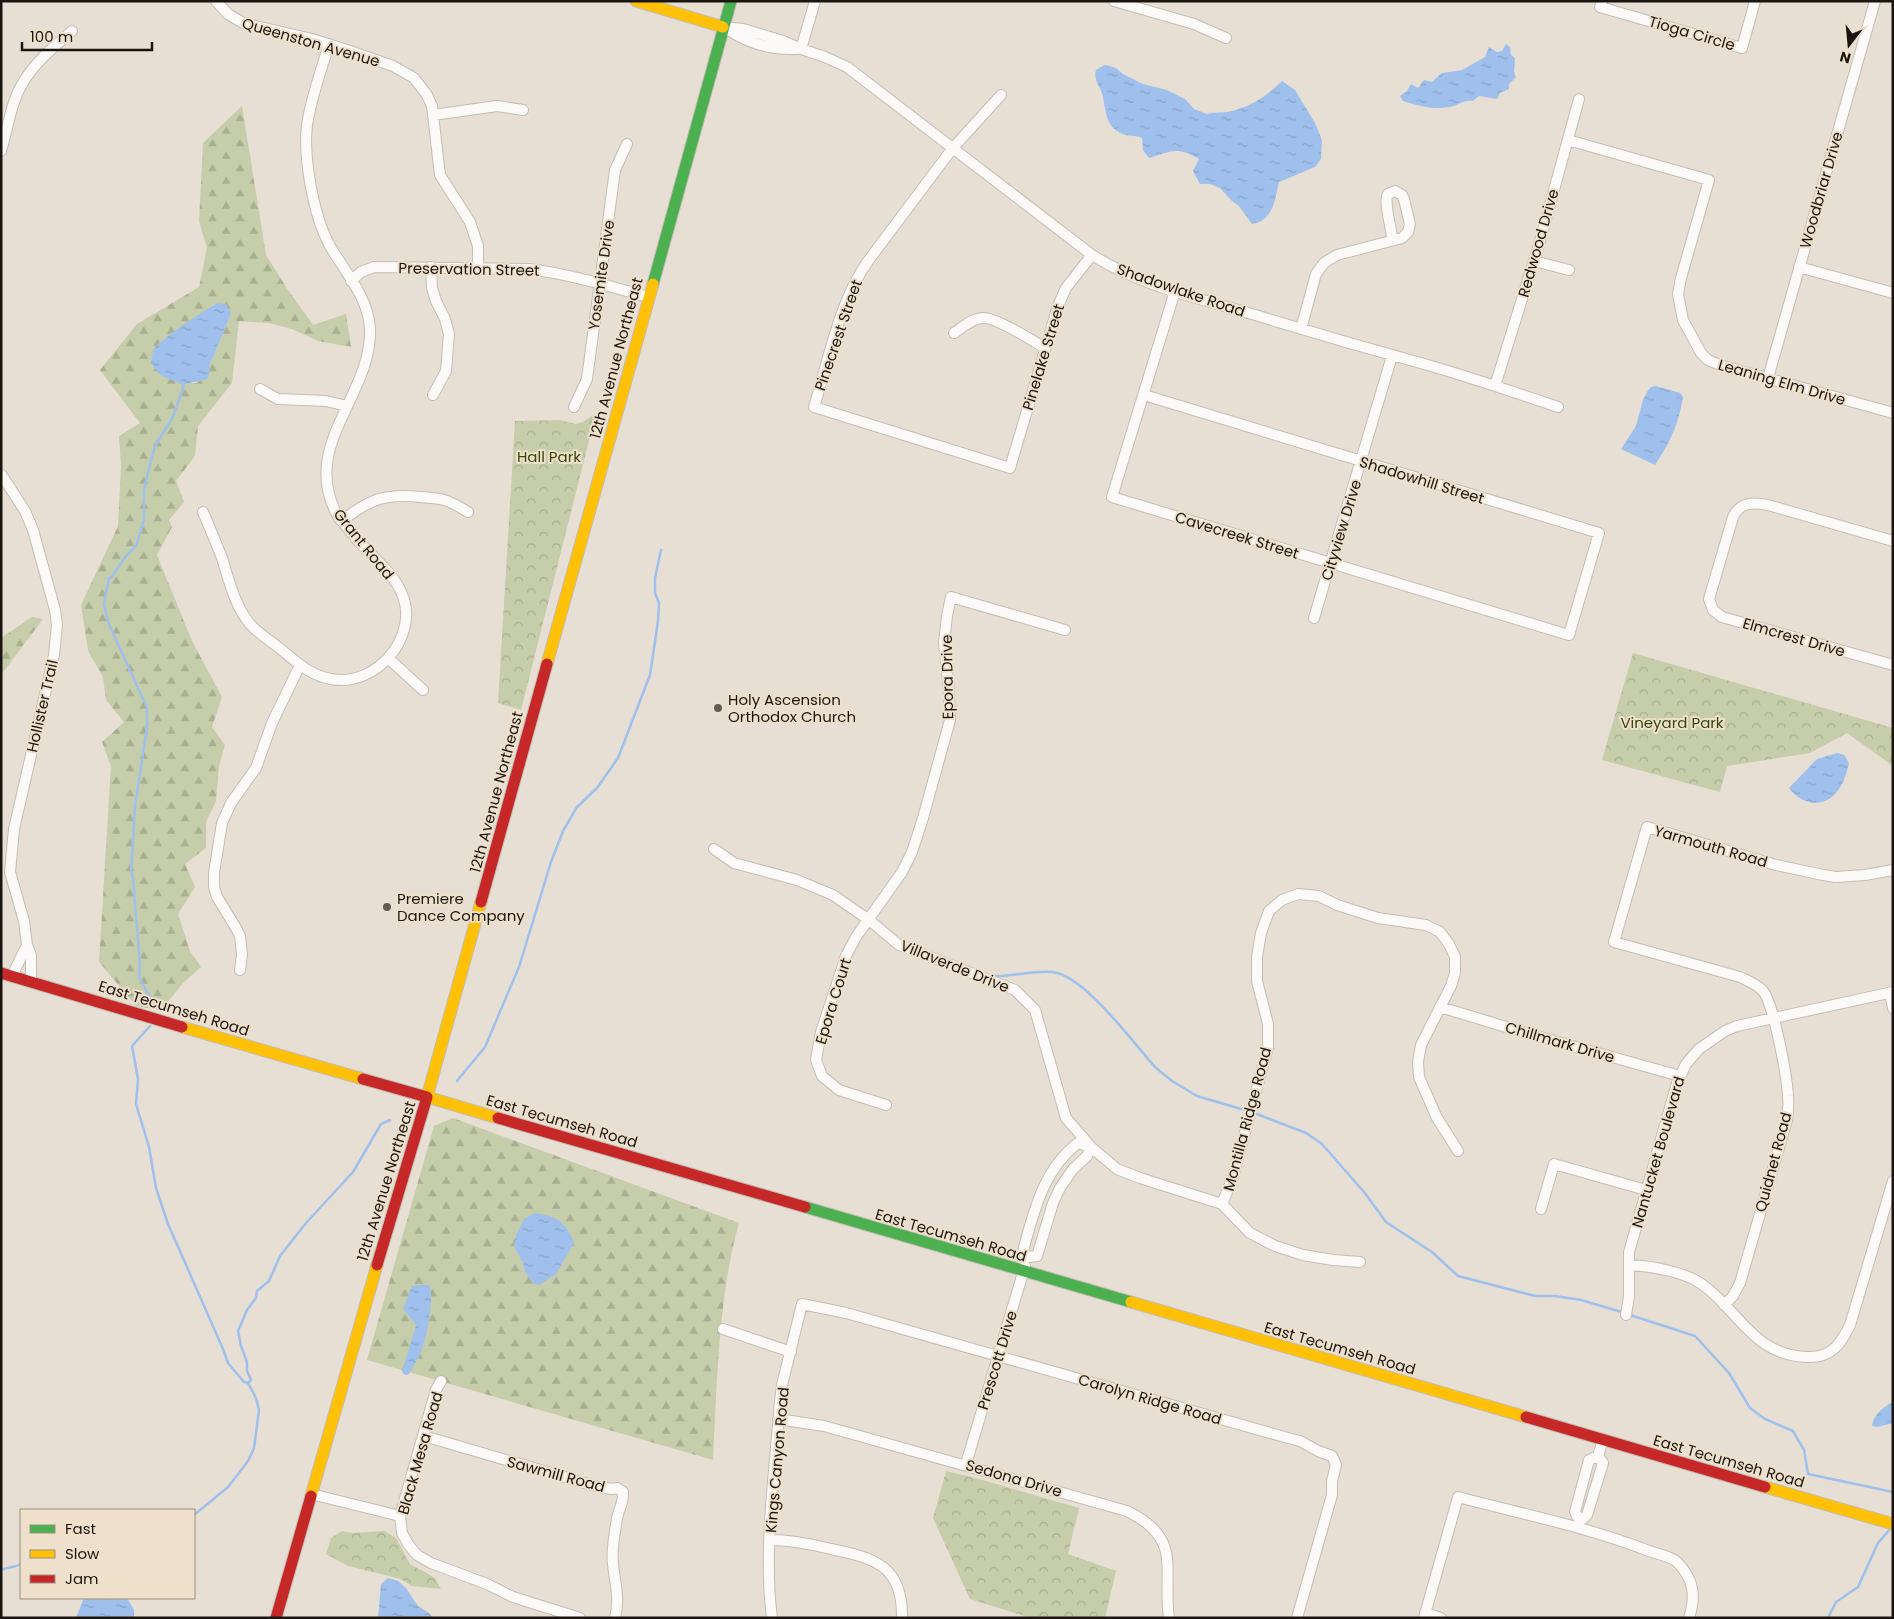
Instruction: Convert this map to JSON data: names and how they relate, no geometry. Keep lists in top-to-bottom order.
{
  "streets": {
    "main road": ["12th Avenue Northeast", "East Tecumseh Road"],
    "street": [
      "Tioga Circle",
      "Queenston Avenue",
      "Woodbriar Drive",
      "Redwood Drive",
      "Preservation Street",
      "Yosemite Drive",
      "Shadowlake Road",
      "Pinecrest Street",
      "Pinelake Street",
      "Leaning Elm Drive",
      "Shadowhill Street",
      "Cityview Drive",
      "Cavecreek Street",
      "Grant Road",
      "Elmcrest Drive",
      "Epora Drive",
      "Hollister Trail",
      "Yarmouth Road",
      "Villaverde Drive",
      "Epora Court",
      "Chillmark Drive",
      "Montilla Ridge Road",
      "Nantucket Boulevard",
      "Quidnet Road",
      "Prescott Drive",
      "Carolyn Ridge Road",
      "Black Mesa Road",
      "Kings Canyon Road",
      "Sawmill Road",
      "Sedona Drive"
    ]
  },
  "crossings": [
    ["Queenston Avenue", "Preservation Street"],
    ["Queenston Avenue", "Grant Road"],
    ["Woodbriar Drive", "Leaning Elm Drive"],
    ["Redwood Drive", "Shadowlake Road"],
    ["Redwood Drive", "Leaning Elm Drive"],
    ["Preservation Street", "Yosemite Drive"],
    ["Preservation Street", "12th Avenue Northeast"],
    ["Preservation Street", "Grant Road"],
    ["Shadowlake Road", "Pinecrest Street"],
    ["Shadowlake Road", "Pinelake Street"],
    ["Shadowlake Road", "12th Avenue Northeast"],
    ["Shadowlake Road", "Cityview Drive"],
    ["Shadowlake Road", "Cavecreek Street"],
    ["Pinecrest Street", "Pinelake Street"],
    ["12th Avenue Northeast", "East Tecumseh Road"],
    ["Shadowhill Street", "Cityview Drive"],
    ["Shadowhill Street", "Cavecreek Street"],
    ["Cityview Drive", "Cavecreek Street"],
    ["Epora Drive", "Villaverde Drive"],
    ["Epora Drive", "Epora Court"],
    ["Hollister Trail", "East Tecumseh Road"],
    ["Yarmouth Road", "Quidnet Road"],
    ["Villaverde Drive", "Epora Court"],
    ["Villaverde Drive", "Montilla Ridge Road"],
    ["East Tecumseh Road", "Prescott Drive"],
    ["Chillmark Drive", "Montilla Ridge Road"],
    ["Chillmark Drive", "Nantucket Boulevard"],
    ["Nantucket Boulevard", "Quidnet Road"],
    ["Prescott Drive", "Carolyn Ridge Road"],
    ["Prescott Drive", "Sedona Drive"],
    ["Carolyn Ridge Road", "Kings Canyon Road"],
    ["Black Mesa Road", "Sawmill Road"],
    ["Kings Canyon Road", "Sedona Drive"]
  ],
  "parks": ["Hall Park", "Vineyard Park"],
  "places": ["Holy Ascension Orthodox Church", "Premiere Dance Company"],
  "legend": ["Fast", "Slow", "Jam"],
  "scale_bar": "100 m",
  "north": "bottom"
}
